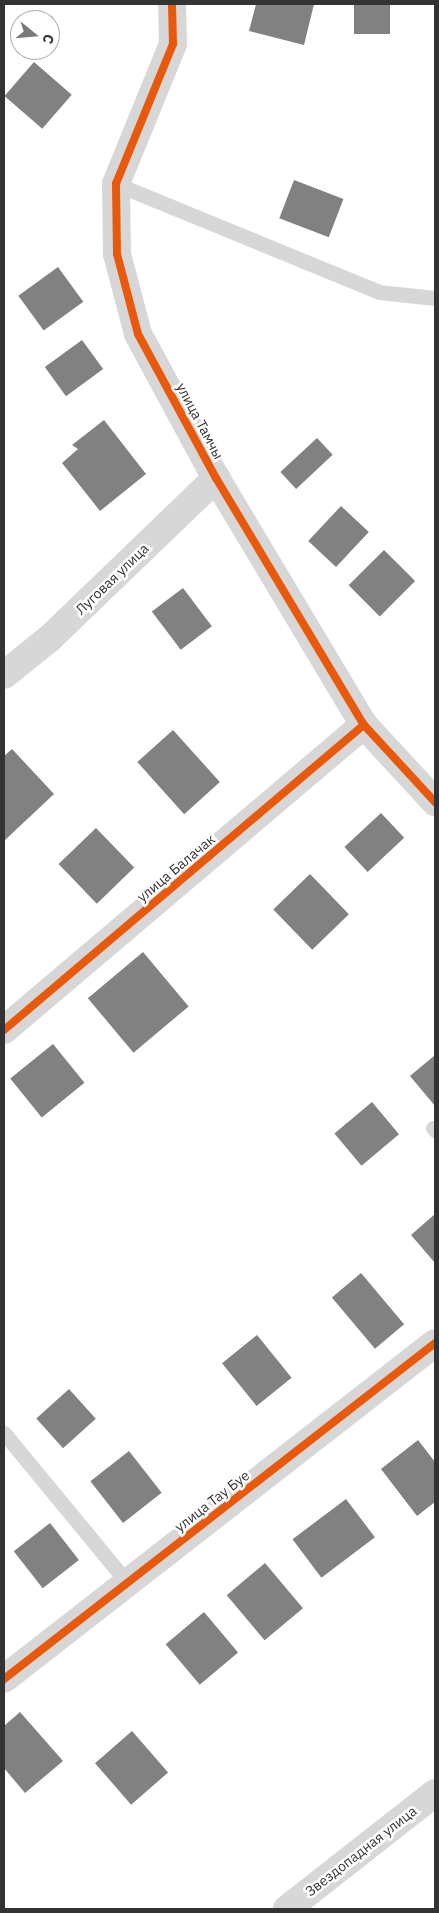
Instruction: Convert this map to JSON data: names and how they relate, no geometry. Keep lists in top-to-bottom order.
{
  "streets": {
    "street": [
      "улица Тамчы",
      "Луговая улица",
      "улица Балачак",
      "улица Тау Буе",
      "Звездопадная улица"
    ]
  },
  "crossings": [
    ["улица Тамчы", "Луговая улица"],
    ["улица Тамчы", "улица Балачак"]
  ],
  "north": "right"
}
